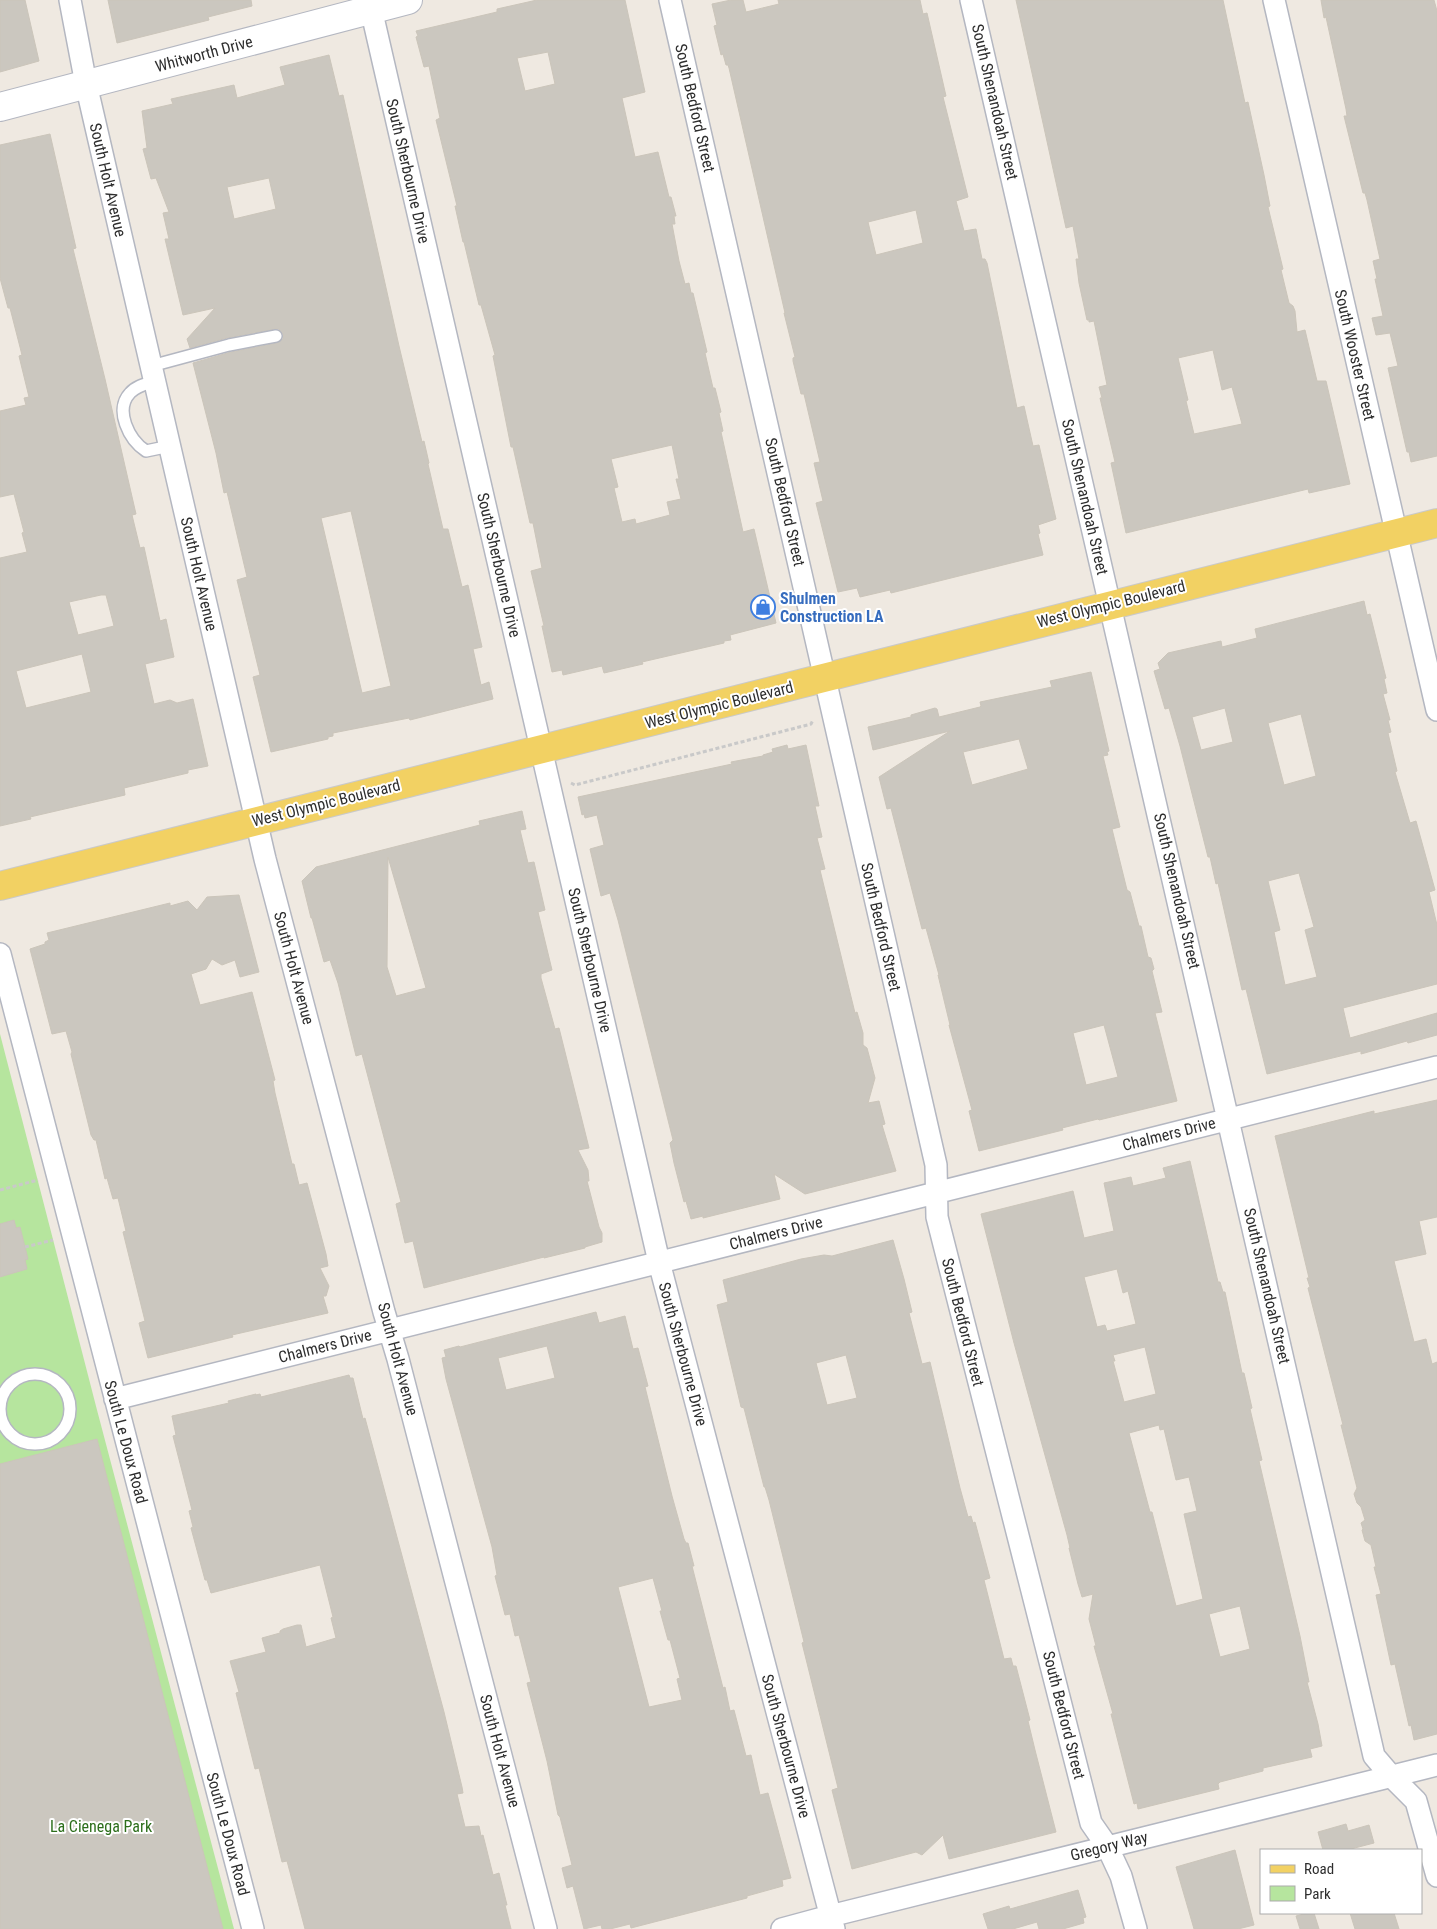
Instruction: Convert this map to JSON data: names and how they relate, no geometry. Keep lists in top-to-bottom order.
{
  "streets": {
    "main road": ["West Olympic Boulevard"],
    "street": [
      "Whitworth Drive",
      "South Shenandoah Street",
      "South Bedford Street",
      "South Sherbourne Drive",
      "South Holt Avenue",
      "South Wooster Street",
      "Chalmers Drive",
      "South Le Doux Road",
      "Gregory Way"
    ]
  },
  "crossings": [
    ["Whitworth Drive", "South Sherbourne Drive"],
    ["Whitworth Drive", "South Holt Avenue"],
    ["South Shenandoah Street", "West Olympic Boulevard"],
    ["South Shenandoah Street", "Chalmers Drive"],
    ["South Shenandoah Street", "Gregory Way"],
    ["South Bedford Street", "West Olympic Boulevard"],
    ["South Bedford Street", "Chalmers Drive"],
    ["South Bedford Street", "Gregory Way"],
    ["South Sherbourne Drive", "West Olympic Boulevard"],
    ["South Sherbourne Drive", "Chalmers Drive"],
    ["South Sherbourne Drive", "Gregory Way"],
    ["South Holt Avenue", "West Olympic Boulevard"],
    ["South Holt Avenue", "Chalmers Drive"],
    ["South Wooster Street", "West Olympic Boulevard"],
    ["Chalmers Drive", "South Le Doux Road"]
  ],
  "parks": ["La Cienega Park"],
  "places": {
    "shop": ["Shulmen Construction LA"]
  },
  "legend": ["Road", "Park"]
}
